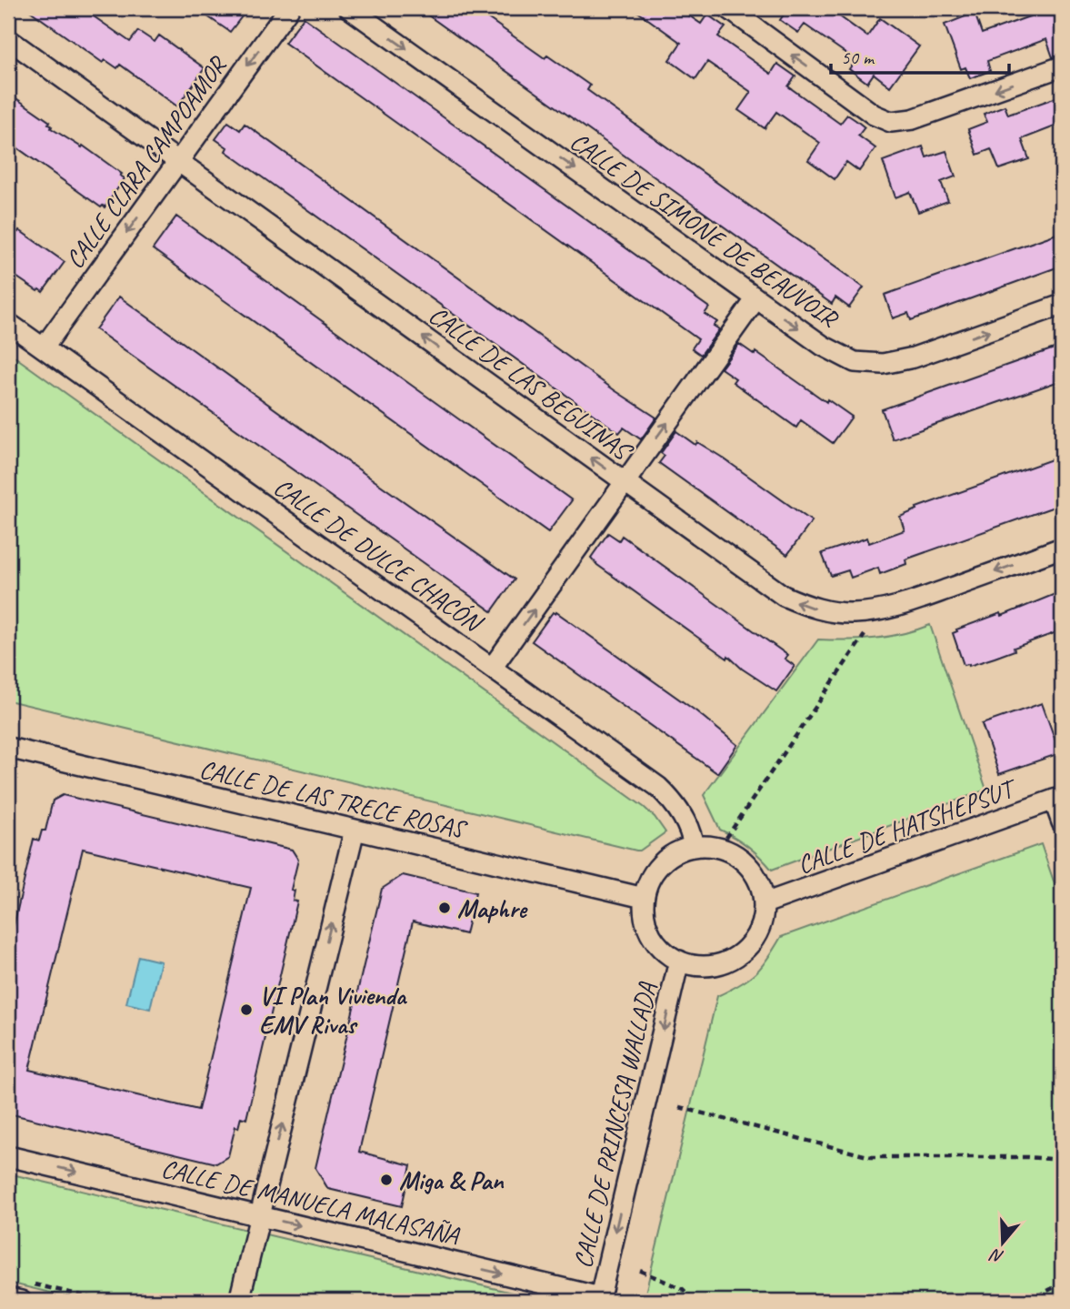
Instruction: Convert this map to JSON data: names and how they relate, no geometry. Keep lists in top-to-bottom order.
{
  "streets": {
    "street": [
      "CALLE CLARA CAMPOAMOR",
      "CALLE DE SIMONE DE BEAUVOIR",
      "CALLE DE LAS BEGUINAS",
      "CALLE DE DULCE CHACÓN",
      "CALLE DE LAS TRECE ROSAS",
      "CALLE DE HATSHEPSUT",
      "CALLE DE PRINCESA WALLADA",
      "CALLE DE MANUELA MALASAÑA"
    ]
  },
  "crossings": [
    ["CALLE CLARA CAMPOAMOR", "CALLE DE LAS BEGUINAS"],
    ["CALLE CLARA CAMPOAMOR", "CALLE DE DULCE CHACÓN"],
    ["CALLE DE DULCE CHACÓN", "CALLE DE LAS TRECE ROSAS"],
    ["CALLE DE DULCE CHACÓN", "CALLE DE HATSHEPSUT"],
    ["CALLE DE DULCE CHACÓN", "CALLE DE PRINCESA WALLADA"],
    ["CALLE DE LAS TRECE ROSAS", "CALLE DE HATSHEPSUT"],
    ["CALLE DE LAS TRECE ROSAS", "CALLE DE PRINCESA WALLADA"],
    ["CALLE DE HATSHEPSUT", "CALLE DE PRINCESA WALLADA"],
    ["CALLE DE PRINCESA WALLADA", "CALLE DE MANUELA MALASAÑA"]
  ],
  "one_way": [
    "CALLE CLARA CAMPOAMOR",
    "CALLE DE SIMONE DE BEAUVOIR",
    "CALLE DE LAS BEGUINAS",
    "CALLE DE PRINCESA WALLADA",
    "CALLE DE MANUELA MALASAÑA"
  ],
  "places": ["Maphre", "VI Plan Vivienda EMV Rivas", "Miga & Pan"],
  "scale_bar": "50 m",
  "north": "bottom"
}
